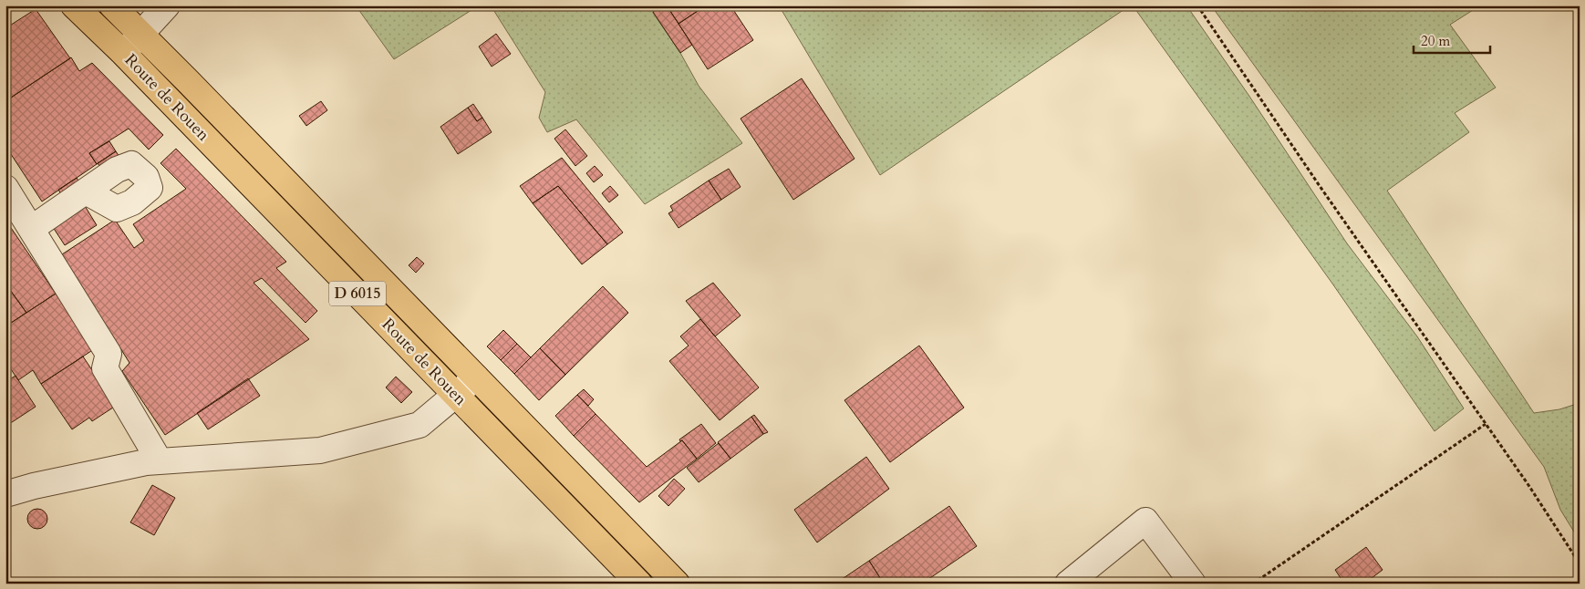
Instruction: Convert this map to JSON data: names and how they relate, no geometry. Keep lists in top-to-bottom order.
{
  "streets": {
    "main road": ["Route de Rouen", "D 6015"]
  },
  "scale_bar": "20 m"
}
